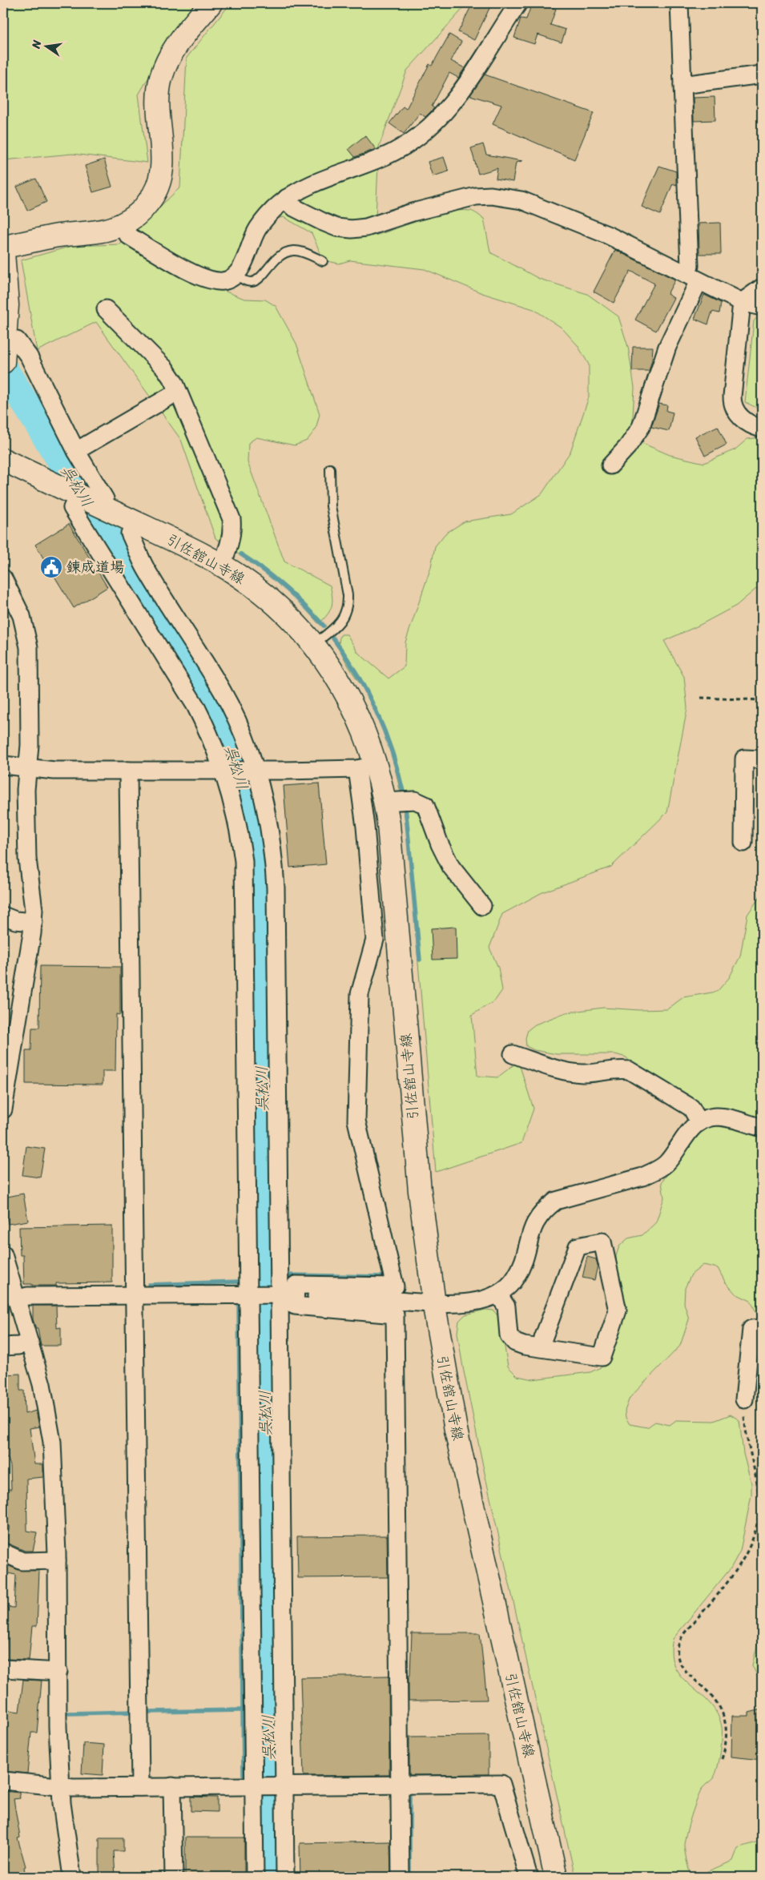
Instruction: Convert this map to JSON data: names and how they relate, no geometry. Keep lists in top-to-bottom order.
{
  "streets": {
    "main road": ["引佐舘山寺線"]
  },
  "water": ["呉松川"],
  "places": {
    "public building": ["錬成道場"]
  },
  "north": "left"
}
